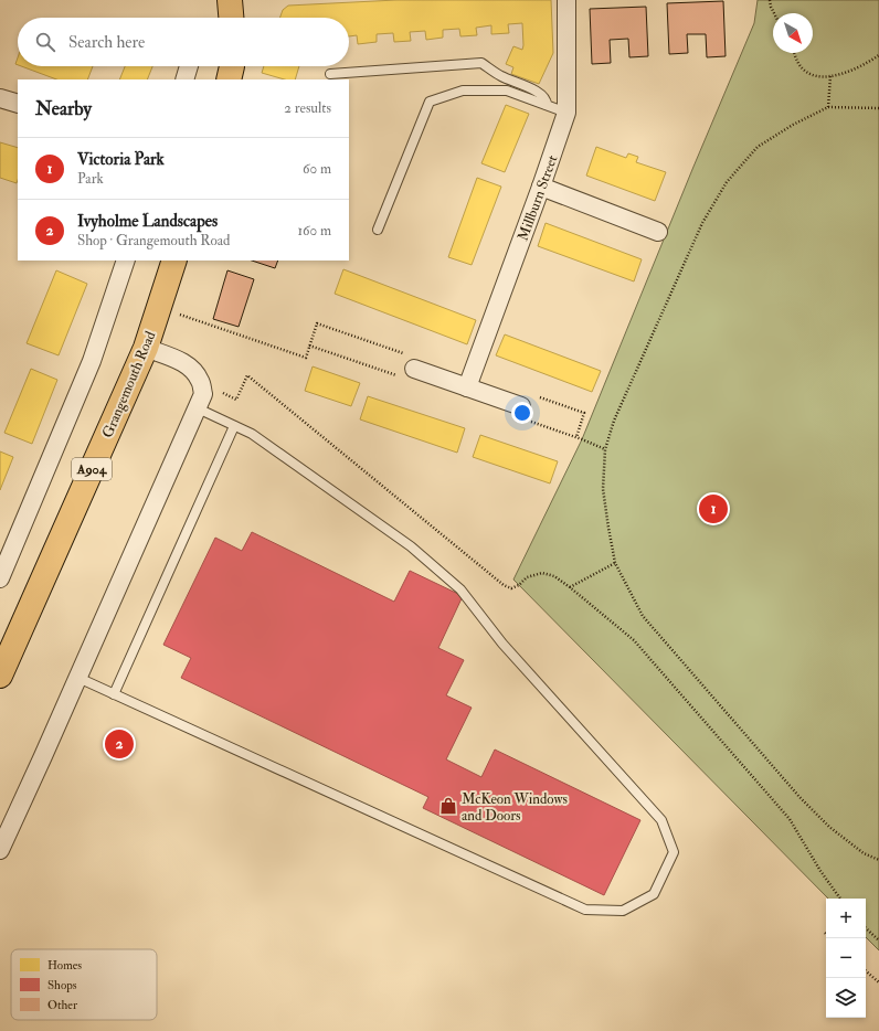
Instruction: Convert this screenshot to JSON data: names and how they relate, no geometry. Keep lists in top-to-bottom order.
{
  "streets": {
    "main road": ["Grangemouth Road", "A904"],
    "street": ["Millburn Street"]
  },
  "places": {
    "shop": ["McKeon Windows and Doors"]
  },
  "legend": ["Homes", "Shops", "Other"],
  "north": "bottom right",
  "page": {
    "search": "Search here",
    "heading": ["Nearby", "2 results"],
    "list": [
      {
        "mark": "1",
        "name": "Victoria Park",
        "note": "Park",
        "value": "60 m"
      },
      {
        "mark": "2",
        "name": "Ivyholme Landscapes",
        "note": "Shop · Grangemouth Road",
        "value": "160 m"
      }
    ],
    "pins": ["1", "2"],
    "map_buttons": ["+", "−"]
  }
}
